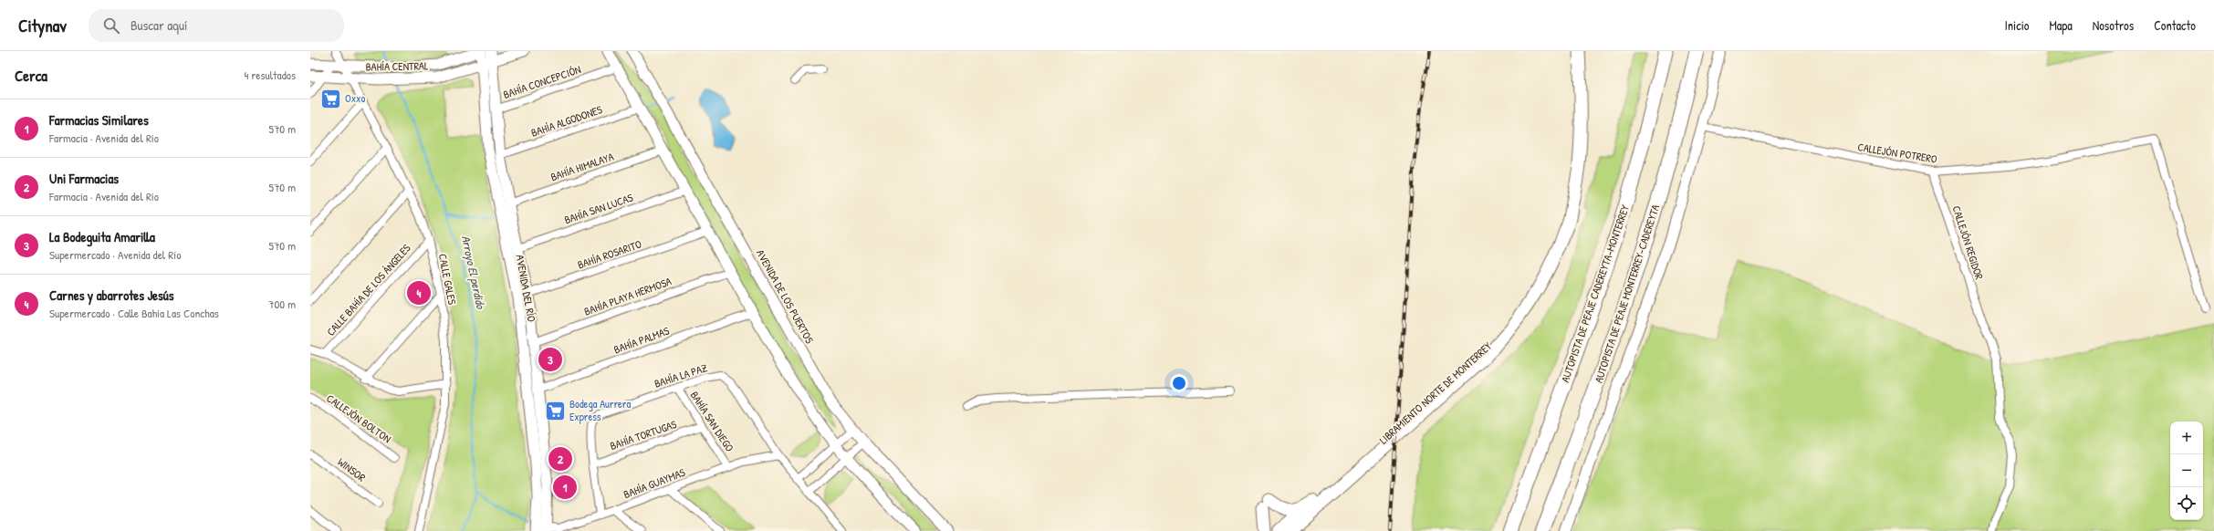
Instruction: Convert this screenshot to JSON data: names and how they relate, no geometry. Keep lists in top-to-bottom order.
{
  "streets": {
    "highway": ["AUTOPISTA DE PEAJE CADEREYTA-MONTERREY", "AUTOPISTA DE PEAJE MONTERREY-CADEREYTA"],
    "main road": ["LIBRAMIENTO NORTE DE MONTERREY"],
    "street": [
      "BAHÍA CENTRAL",
      "BAHÍA CONCEPCIÓN",
      "BAHÍA ALGODONES",
      "CALLEJÓN POTRERO",
      "BAHÍA HIMALAYA",
      "BAHÍA SAN LUCAS",
      "CALLEJÓN REGIDOR",
      "BAHÍA ROSARITO",
      "CALLE GALES",
      "AVENIDA DEL RÍO",
      "CALLE BAHÍA DE LOS ÁNGELES",
      "BAHÍA PLAYA HERMOSA",
      "AVENIDA DE LOS PUERTOS",
      "BAHÍA PALMAS",
      "BAHÍA LA PAZ",
      "CALLEJÓN BOLTON",
      "BAHÍA SAN DIEGO",
      "BAHÍA TORTUGAS",
      "WINSOR",
      "BAHÍA GUAYMAS"
    ]
  },
  "crossings": [
    ["BAHÍA CENTRAL", "CALLE GALES"],
    ["BAHÍA CENTRAL", "AVENIDA DEL RÍO"],
    ["BAHÍA CONCEPCIÓN", "AVENIDA DEL RÍO"],
    ["BAHÍA ALGODONES", "AVENIDA DEL RÍO"],
    ["CALLEJÓN POTRERO", "CALLEJÓN REGIDOR"],
    ["BAHÍA HIMALAYA", "AVENIDA DEL RÍO"],
    ["BAHÍA SAN LUCAS", "AVENIDA DEL RÍO"],
    ["BAHÍA ROSARITO", "AVENIDA DEL RÍO"],
    ["CALLE GALES", "CALLE BAHÍA DE LOS ÁNGELES"],
    ["AVENIDA DEL RÍO", "BAHÍA PLAYA HERMOSA"],
    ["AVENIDA DEL RÍO", "BAHÍA PALMAS"],
    ["AVENIDA DEL RÍO", "BAHÍA GUAYMAS"],
    ["BAHÍA LA PAZ", "BAHÍA SAN DIEGO"],
    ["BAHÍA LA PAZ", "BAHÍA TORTUGAS"],
    ["BAHÍA LA PAZ", "BAHÍA GUAYMAS"],
    ["BAHÍA SAN DIEGO", "BAHÍA TORTUGAS"],
    ["BAHÍA SAN DIEGO", "BAHÍA GUAYMAS"]
  ],
  "water": ["Arroyo El perdido"],
  "places": {
    "supermarket": ["Oxxo", "Bodega Aurrera Express"]
  },
  "page": {
    "header": "Citynav",
    "search": "Buscar aquí",
    "nav": [
      "Inicio",
      "Mapa",
      "Nosotros",
      "Contacto"
    ],
    "heading": ["Cerca", "4 resultados"],
    "list": [
      {
        "mark": "1",
        "name": "Farmacias Similares",
        "note": "Farmacia · Avenida del Río",
        "value": "570 m"
      },
      {
        "mark": "2",
        "name": "Uni Farmacias",
        "note": "Farmacia · Avenida del Río",
        "value": "570 m"
      },
      {
        "mark": "3",
        "name": "La Bodeguita Amarilla",
        "note": "Supermercado · Avenida del Río",
        "value": "570 m"
      },
      {
        "mark": "4",
        "name": "Carnes y abarrotes Jesús",
        "note": "Supermercado · Calle Bahía Las Conchas",
        "value": "700 m"
      }
    ],
    "pins": [
      "4",
      "3",
      "2",
      "1"
    ],
    "map_buttons": ["+", "−"]
  }
}
